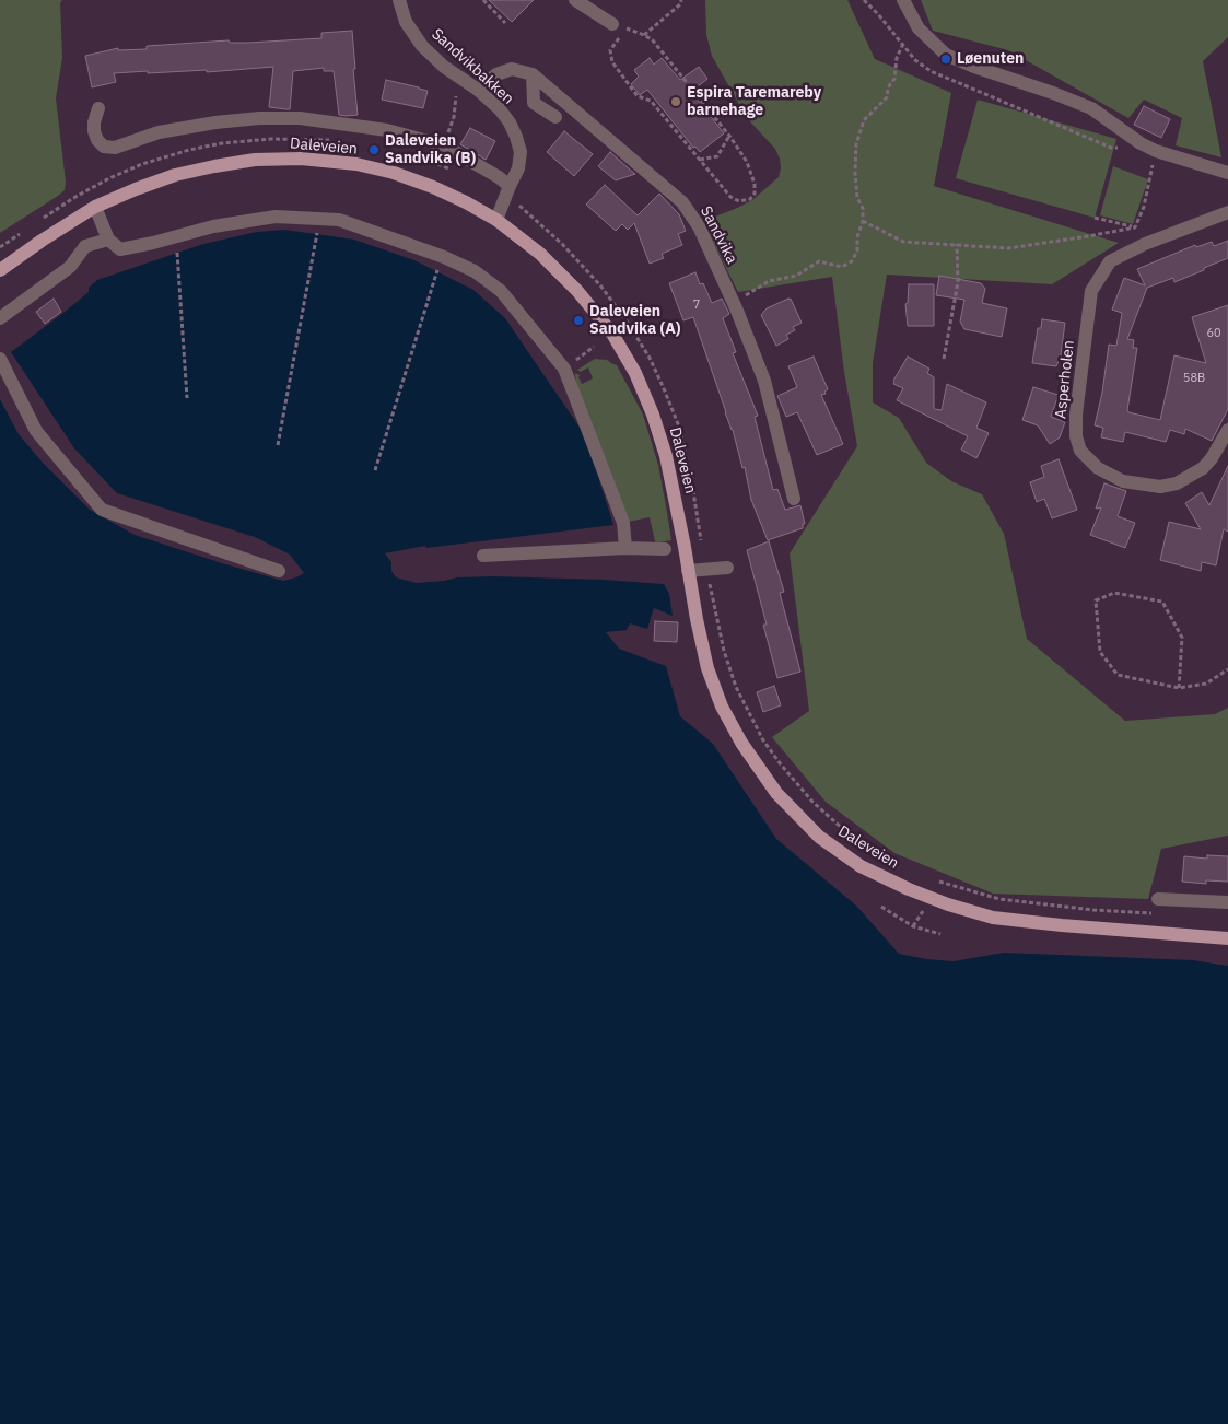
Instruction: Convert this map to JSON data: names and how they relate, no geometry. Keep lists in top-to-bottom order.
{
  "streets": {
    "main road": ["Daleveien"],
    "street": ["Sandvikbakken", "Sandvika", "Asperholen"]
  },
  "crossings": [
    ["Sandvikbakken", "Daleveien"]
  ],
  "places": [
    "Løenuten",
    "Espira Taremareby barnehage",
    "Daleveien Sandvika (B)",
    "Daleveien Sandvika (A)"
  ],
  "house_numbers": ["7", "60", "58B"]
}
